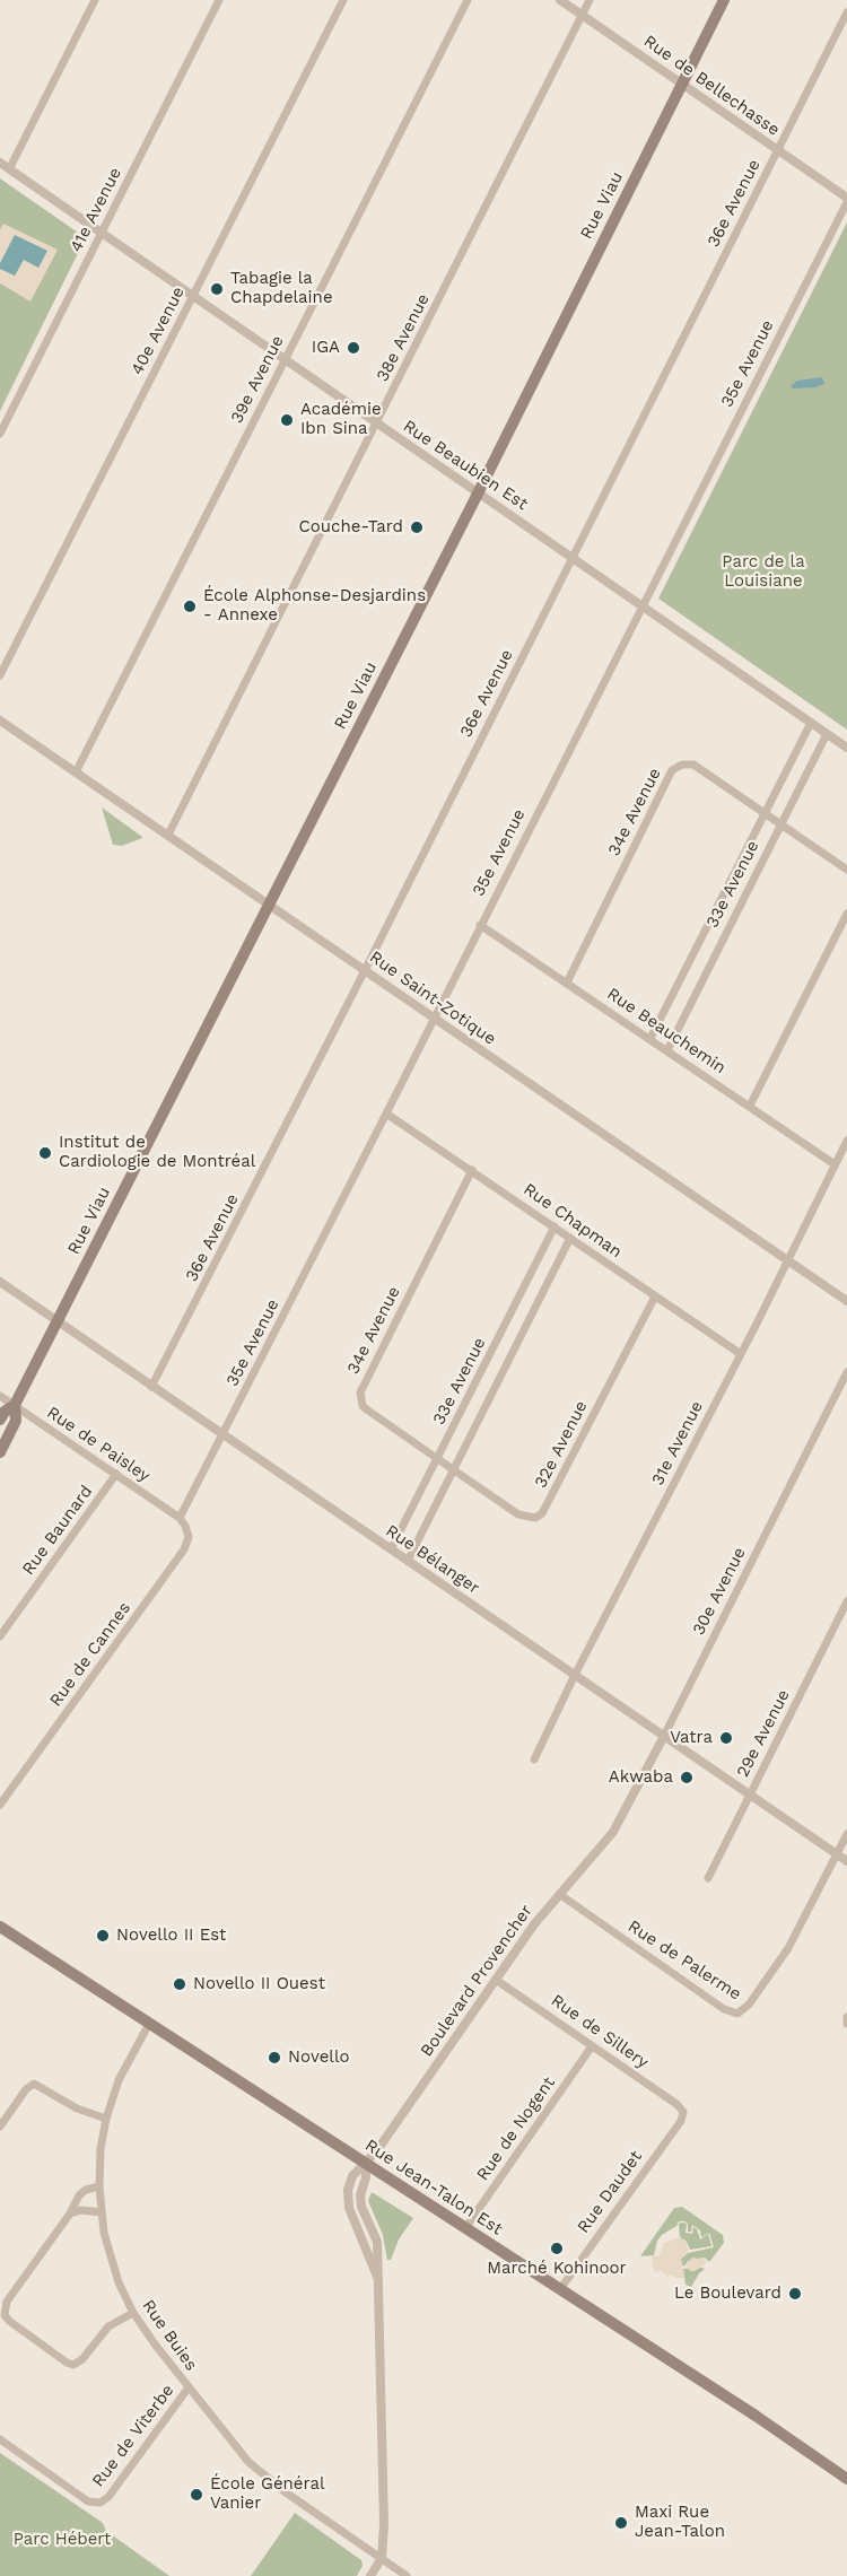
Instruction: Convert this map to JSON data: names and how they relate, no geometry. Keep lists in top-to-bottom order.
{
  "streets": {
    "main road": ["Rue Viau", "Rue Jean-Talon Est"],
    "street": [
      "Rue de Bellechasse",
      "36e Avenue",
      "41e Avenue",
      "40e Avenue",
      "38e Avenue",
      "35e Avenue",
      "39e Avenue",
      "Rue Beaubien Est",
      "34e Avenue",
      "33e Avenue",
      "Rue Saint-Zotique",
      "Rue Beauchemin",
      "Rue Chapman",
      "31e Avenue",
      "Rue de Paisley",
      "32e Avenue",
      "Rue Baunard",
      "Rue Bélanger",
      "30e Avenue",
      "Rue de Cannes",
      "29e Avenue",
      "Rue de Palerme",
      "Boulevard Provencher",
      "Rue de Sillery",
      "Rue de Nogent",
      "Rue Daudet",
      "Rue Buies",
      "Rue de Viterbe"
    ]
  },
  "crossings": [
    ["Rue de Bellechasse", "36e Avenue"],
    ["Rue de Bellechasse", "Rue Viau"],
    ["Rue de Bellechasse", "38e Avenue"],
    ["Rue de Bellechasse", "35e Avenue"],
    ["36e Avenue", "Rue Beaubien Est"],
    ["36e Avenue", "Rue Saint-Zotique"],
    ["36e Avenue", "Rue Bélanger"],
    ["Rue Viau", "Rue Beaubien Est"],
    ["Rue Viau", "Rue Saint-Zotique"],
    ["Rue Viau", "Rue de Paisley"],
    ["Rue Viau", "Rue Bélanger"],
    ["41e Avenue", "Rue Beaubien Est"],
    ["40e Avenue", "Rue Beaubien Est"],
    ["38e Avenue", "Rue Beaubien Est"],
    ["38e Avenue", "Rue Saint-Zotique"],
    ["35e Avenue", "Rue Beaubien Est"],
    ["35e Avenue", "Rue Saint-Zotique"],
    ["35e Avenue", "Rue Beauchemin"],
    ["35e Avenue", "Rue Chapman"],
    ["35e Avenue", "Rue de Paisley"],
    ["35e Avenue", "Rue Bélanger"],
    ["35e Avenue", "Rue de Cannes"],
    ["39e Avenue", "Rue Beaubien Est"],
    ["39e Avenue", "Rue Saint-Zotique"],
    ["Rue Beaubien Est", "33e Avenue"],
    ["34e Avenue", "33e Avenue"],
    ["34e Avenue", "Rue Beauchemin"],
    ["34e Avenue", "Rue Chapman"],
    ["34e Avenue", "32e Avenue"],
    ["33e Avenue", "Rue Beauchemin"],
    ["33e Avenue", "Rue Chapman"],
    ["33e Avenue", "32e Avenue"],
    ["33e Avenue", "Rue Bélanger"],
    ["Rue Saint-Zotique", "31e Avenue"],
    ["Rue Beauchemin", "31e Avenue"],
    ["Rue Chapman", "31e Avenue"],
    ["Rue Chapman", "32e Avenue"],
    ["31e Avenue", "Rue Bélanger"],
    ["Rue de Paisley", "Rue Baunard"],
    ["Rue de Paisley", "Rue de Cannes"],
    ["Rue Bélanger", "30e Avenue"],
    ["Rue Bélanger", "29e Avenue"],
    ["Rue Bélanger", "Rue de Palerme"],
    ["30e Avenue", "Boulevard Provencher"],
    ["Rue de Palerme", "Boulevard Provencher"],
    ["Boulevard Provencher", "Rue de Sillery"],
    ["Boulevard Provencher", "Rue Jean-Talon Est"],
    ["Boulevard Provencher", "Rue Buies"],
    ["Rue de Sillery", "Rue de Nogent"],
    ["Rue de Sillery", "Rue Daudet"],
    ["Rue de Nogent", "Rue Jean-Talon Est"],
    ["Rue Jean-Talon Est", "Rue Daudet"],
    ["Rue Jean-Talon Est", "Rue Buies"],
    ["Rue Buies", "Rue de Viterbe"]
  ],
  "parks": ["Parc de la Louisiane", "Parc Hébert"],
  "places": [
    "Tabagie la Chapdelaine",
    "IGA",
    "Académie Ibn Sina",
    "Couche-Tard",
    "École Alphonse-Desjardins - Annexe",
    "Institut de Cardiologie de Montréal",
    "Vatra",
    "Akwaba",
    "Novello II Est",
    "Novello II Ouest",
    "Novello",
    "Marché Kohinoor",
    "Le Boulevard",
    "École Général Vanier",
    "Maxi Rue Jean-Talon"
  ]
}
